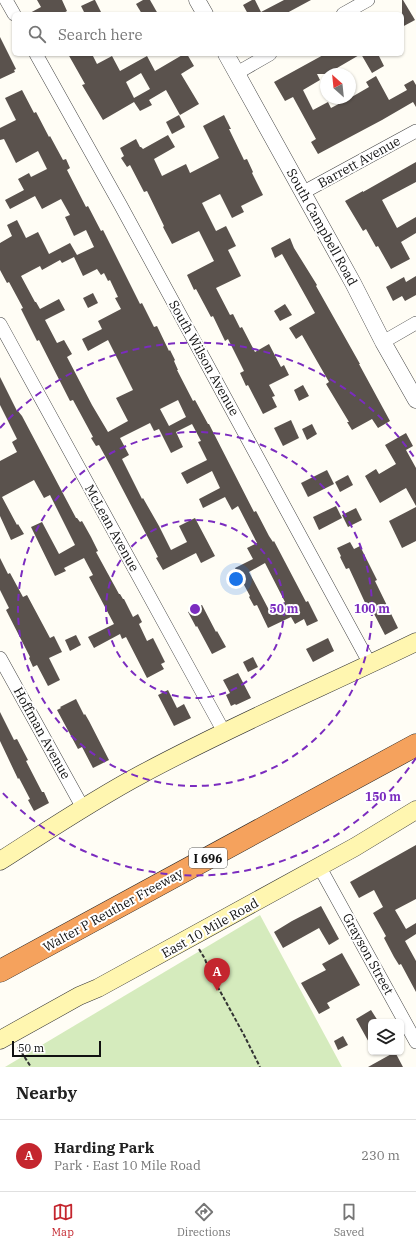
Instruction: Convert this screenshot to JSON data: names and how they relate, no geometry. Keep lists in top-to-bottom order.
{
  "streets": {
    "highway": ["I 696", "Walter P Reuther Freeway"],
    "main road": ["East 10 Mile Road"],
    "street": [
      "Barrett Avenue",
      "South Campbell Road",
      "South Wilson Avenue",
      "McLean Avenue",
      "Hoffman Avenue",
      "Grayson Street"
    ]
  },
  "crossings": [
    ["Barrett Avenue", "South Campbell Road"],
    ["East 10 Mile Road", "Grayson Street"]
  ],
  "scale_bar": "50 m",
  "north": "top left",
  "page": {
    "search": "Search here",
    "pins": "A",
    "scale": "50 m",
    "heading": "Nearby",
    "list": [
      {
        "mark": "A",
        "name": "Harding Park",
        "note": "Park · East 10 Mile Road",
        "value": "230 m"
      }
    ],
    "nav": ["Map", "Directions", "Saved"]
  },
  "rings": ["50 m", "100 m", "150 m"]
}
